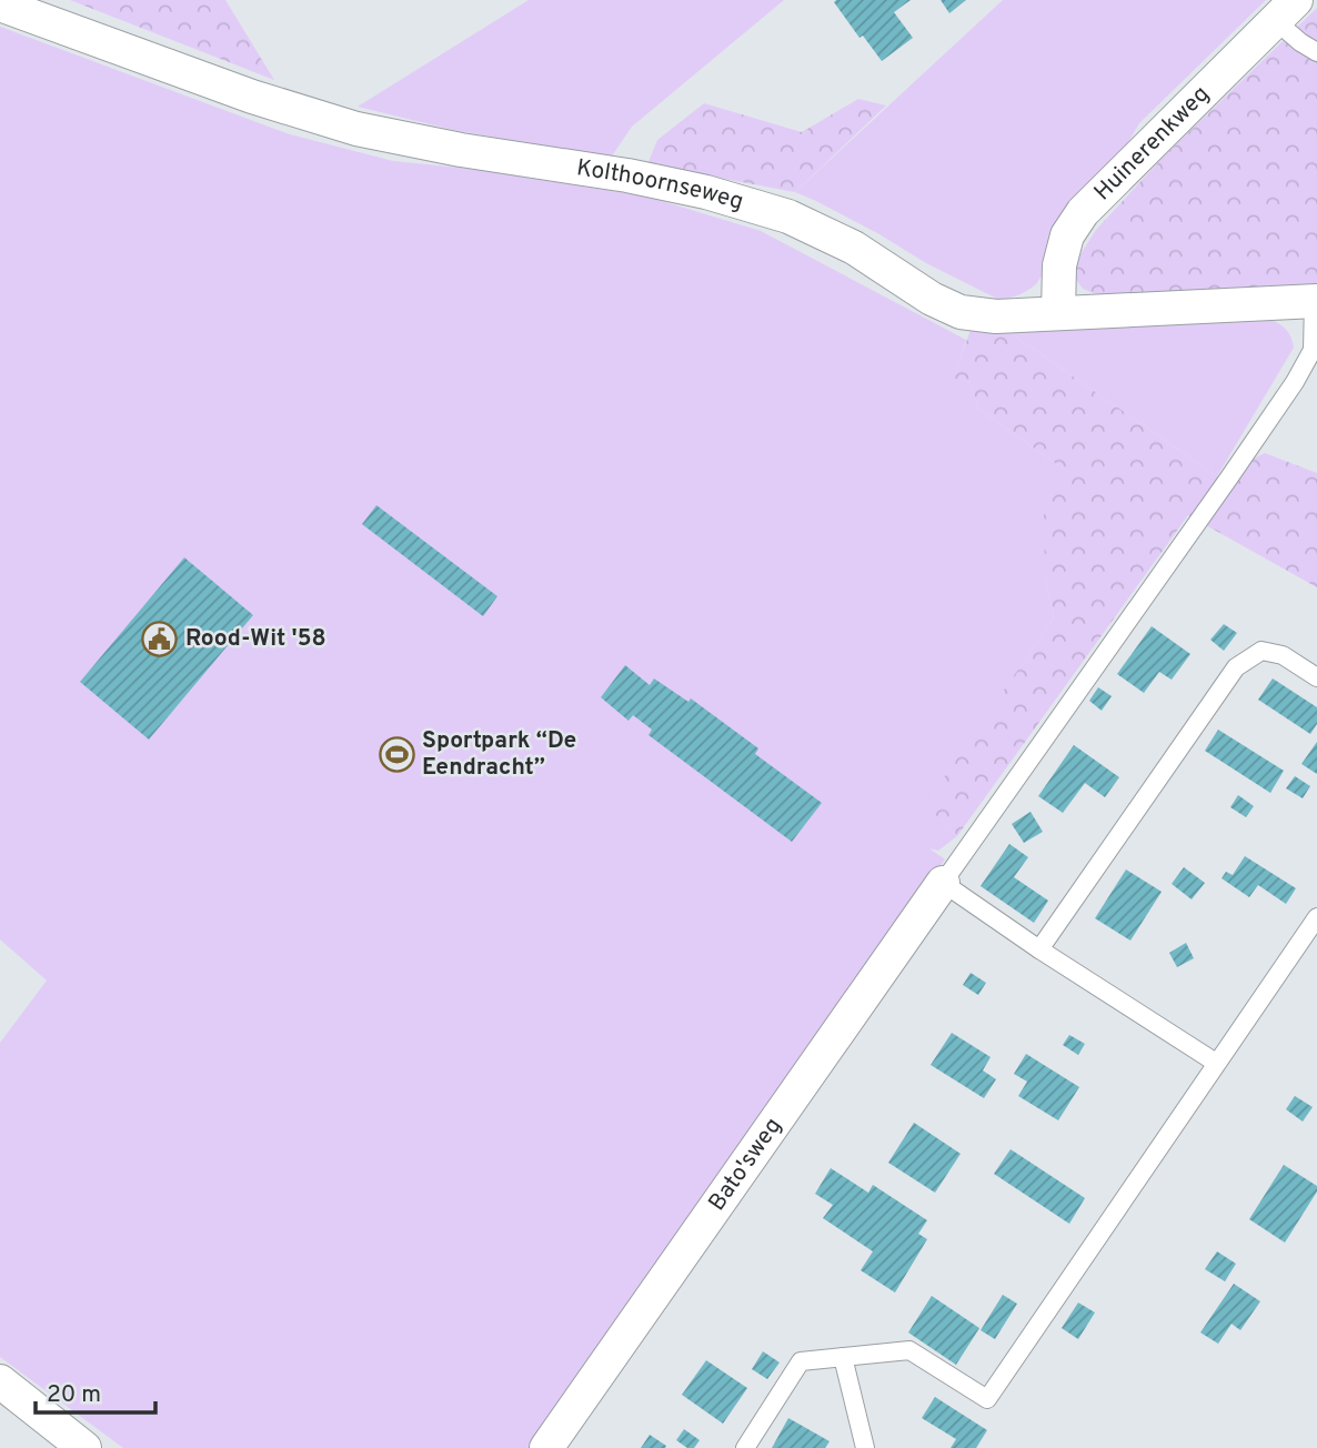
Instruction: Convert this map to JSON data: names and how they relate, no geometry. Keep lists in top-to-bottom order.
{
  "streets": {
    "street": ["Huinerenkweg", "Kolthoornseweg", "Bato'sweg"]
  },
  "crossings": [
    ["Huinerenkweg", "Kolthoornseweg"]
  ],
  "places": {
    "public building": ["Rood-Wit '58"],
    "sports": ["Sportpark “De Eendracht”"]
  },
  "scale_bar": "20 m"
}
